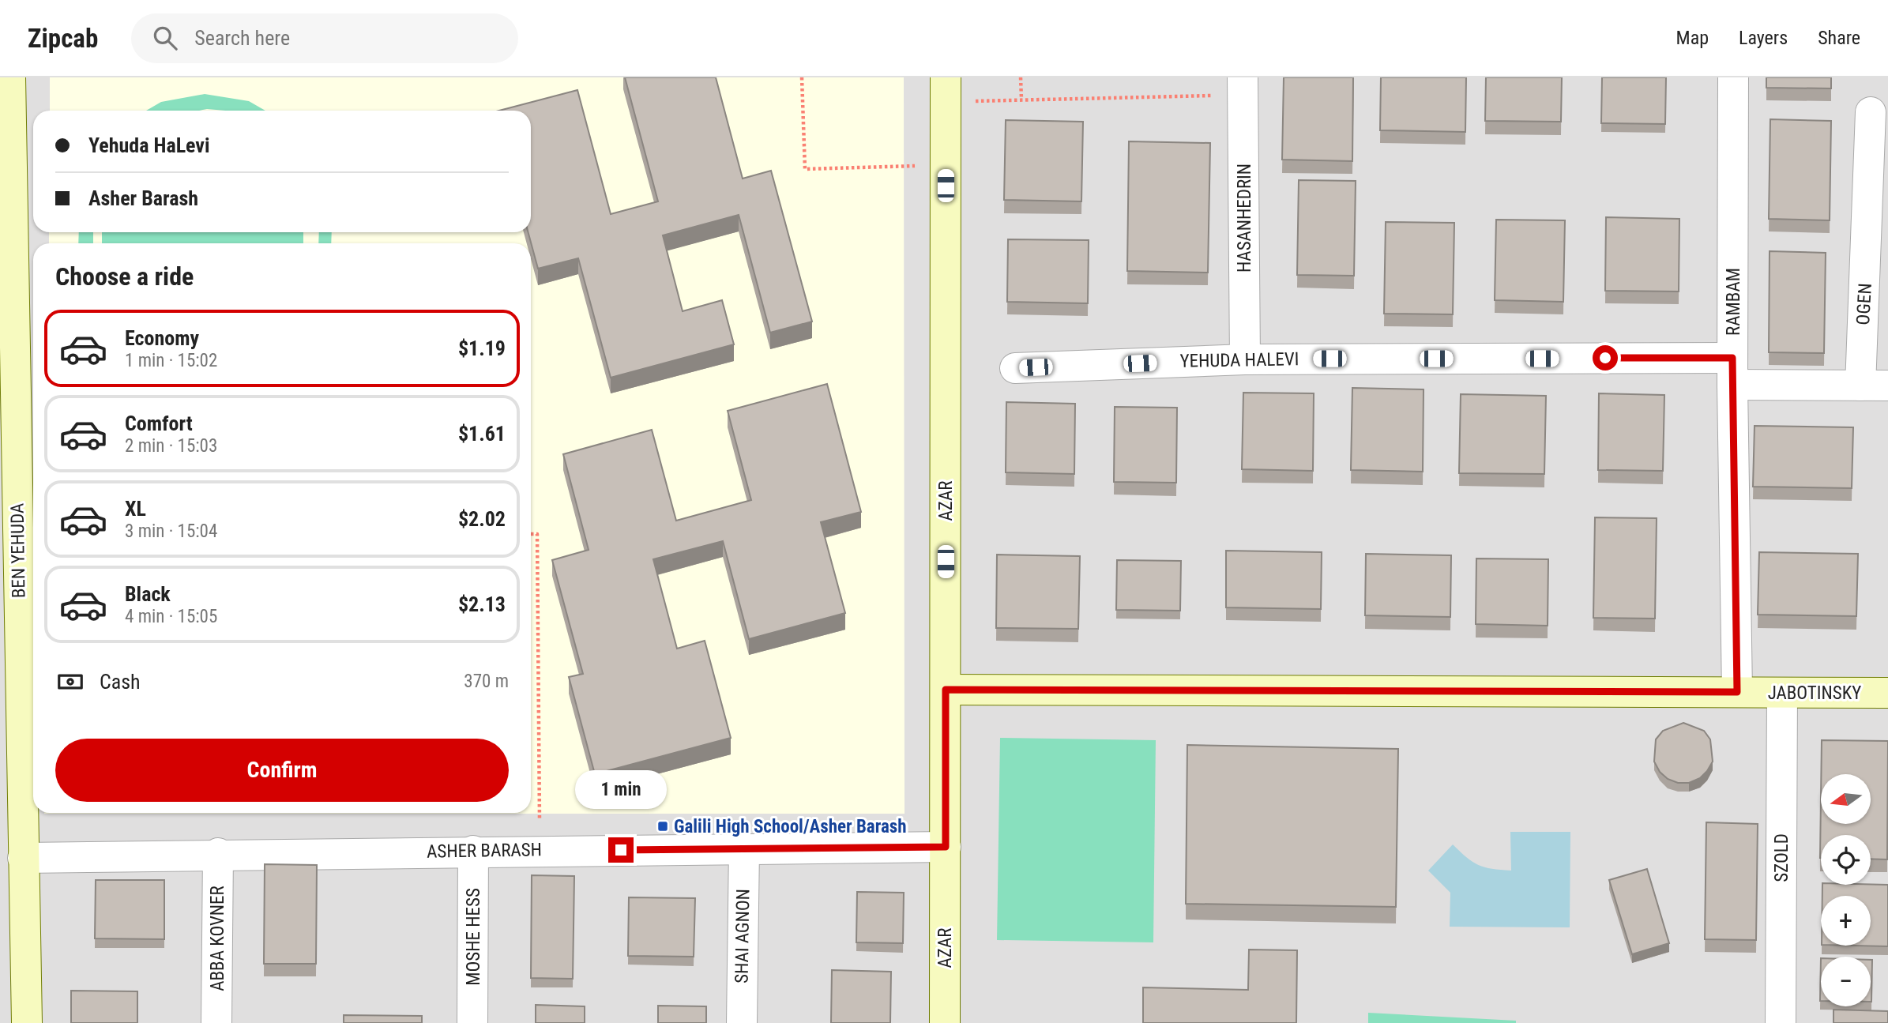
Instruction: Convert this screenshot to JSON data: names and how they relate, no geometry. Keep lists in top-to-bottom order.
{
  "streets": {
    "street": [
      "HASANHEDRIN",
      "RAMBAM",
      "OGEN",
      "YEHUDA HALEVI",
      "AZAR",
      "BEN YEHUDA",
      "JABOTINSKY",
      "ASHER BARASH",
      "SZOLD",
      "SHAI AGNON",
      "MOSHE HESS",
      "ABBA KOVNER"
    ]
  },
  "crossings": [
    ["HASANHEDRIN", "YEHUDA HALEVI"],
    ["RAMBAM", "OGEN"],
    ["RAMBAM", "YEHUDA HALEVI"],
    ["RAMBAM", "JABOTINSKY"],
    ["OGEN", "YEHUDA HALEVI"],
    ["AZAR", "JABOTINSKY"],
    ["AZAR", "ASHER BARASH"],
    ["BEN YEHUDA", "ASHER BARASH"],
    ["JABOTINSKY", "SZOLD"],
    ["ASHER BARASH", "SHAI AGNON"],
    ["ASHER BARASH", "MOSHE HESS"],
    ["ASHER BARASH", "ABBA KOVNER"]
  ],
  "places": {
    "transit": ["Galili High School/Asher Barash"]
  },
  "north": "left",
  "page": {
    "header": "Zipcab",
    "search": "Search here",
    "nav": ["Map", "Layers", "Share"],
    "banner": ["Yehuda HaLevi", "Asher Barash"],
    "heading": "Choose a ride",
    "list": [
      {
        "name": "Economy",
        "note": "1 min · 15:02",
        "value": "$1.19"
      },
      {
        "name": "Comfort",
        "note": "2 min · 15:03",
        "value": "$1.61"
      },
      {
        "name": "XL",
        "note": "3 min · 15:04",
        "value": "$2.02"
      },
      {
        "name": "Black",
        "note": "4 min · 15:05",
        "value": "$2.13"
      }
    ],
    "pay": ["Cash", "370 m"],
    "buttons": "Confirm",
    "bubble": "1 min",
    "map_buttons": ["+", "−"]
  }
}
